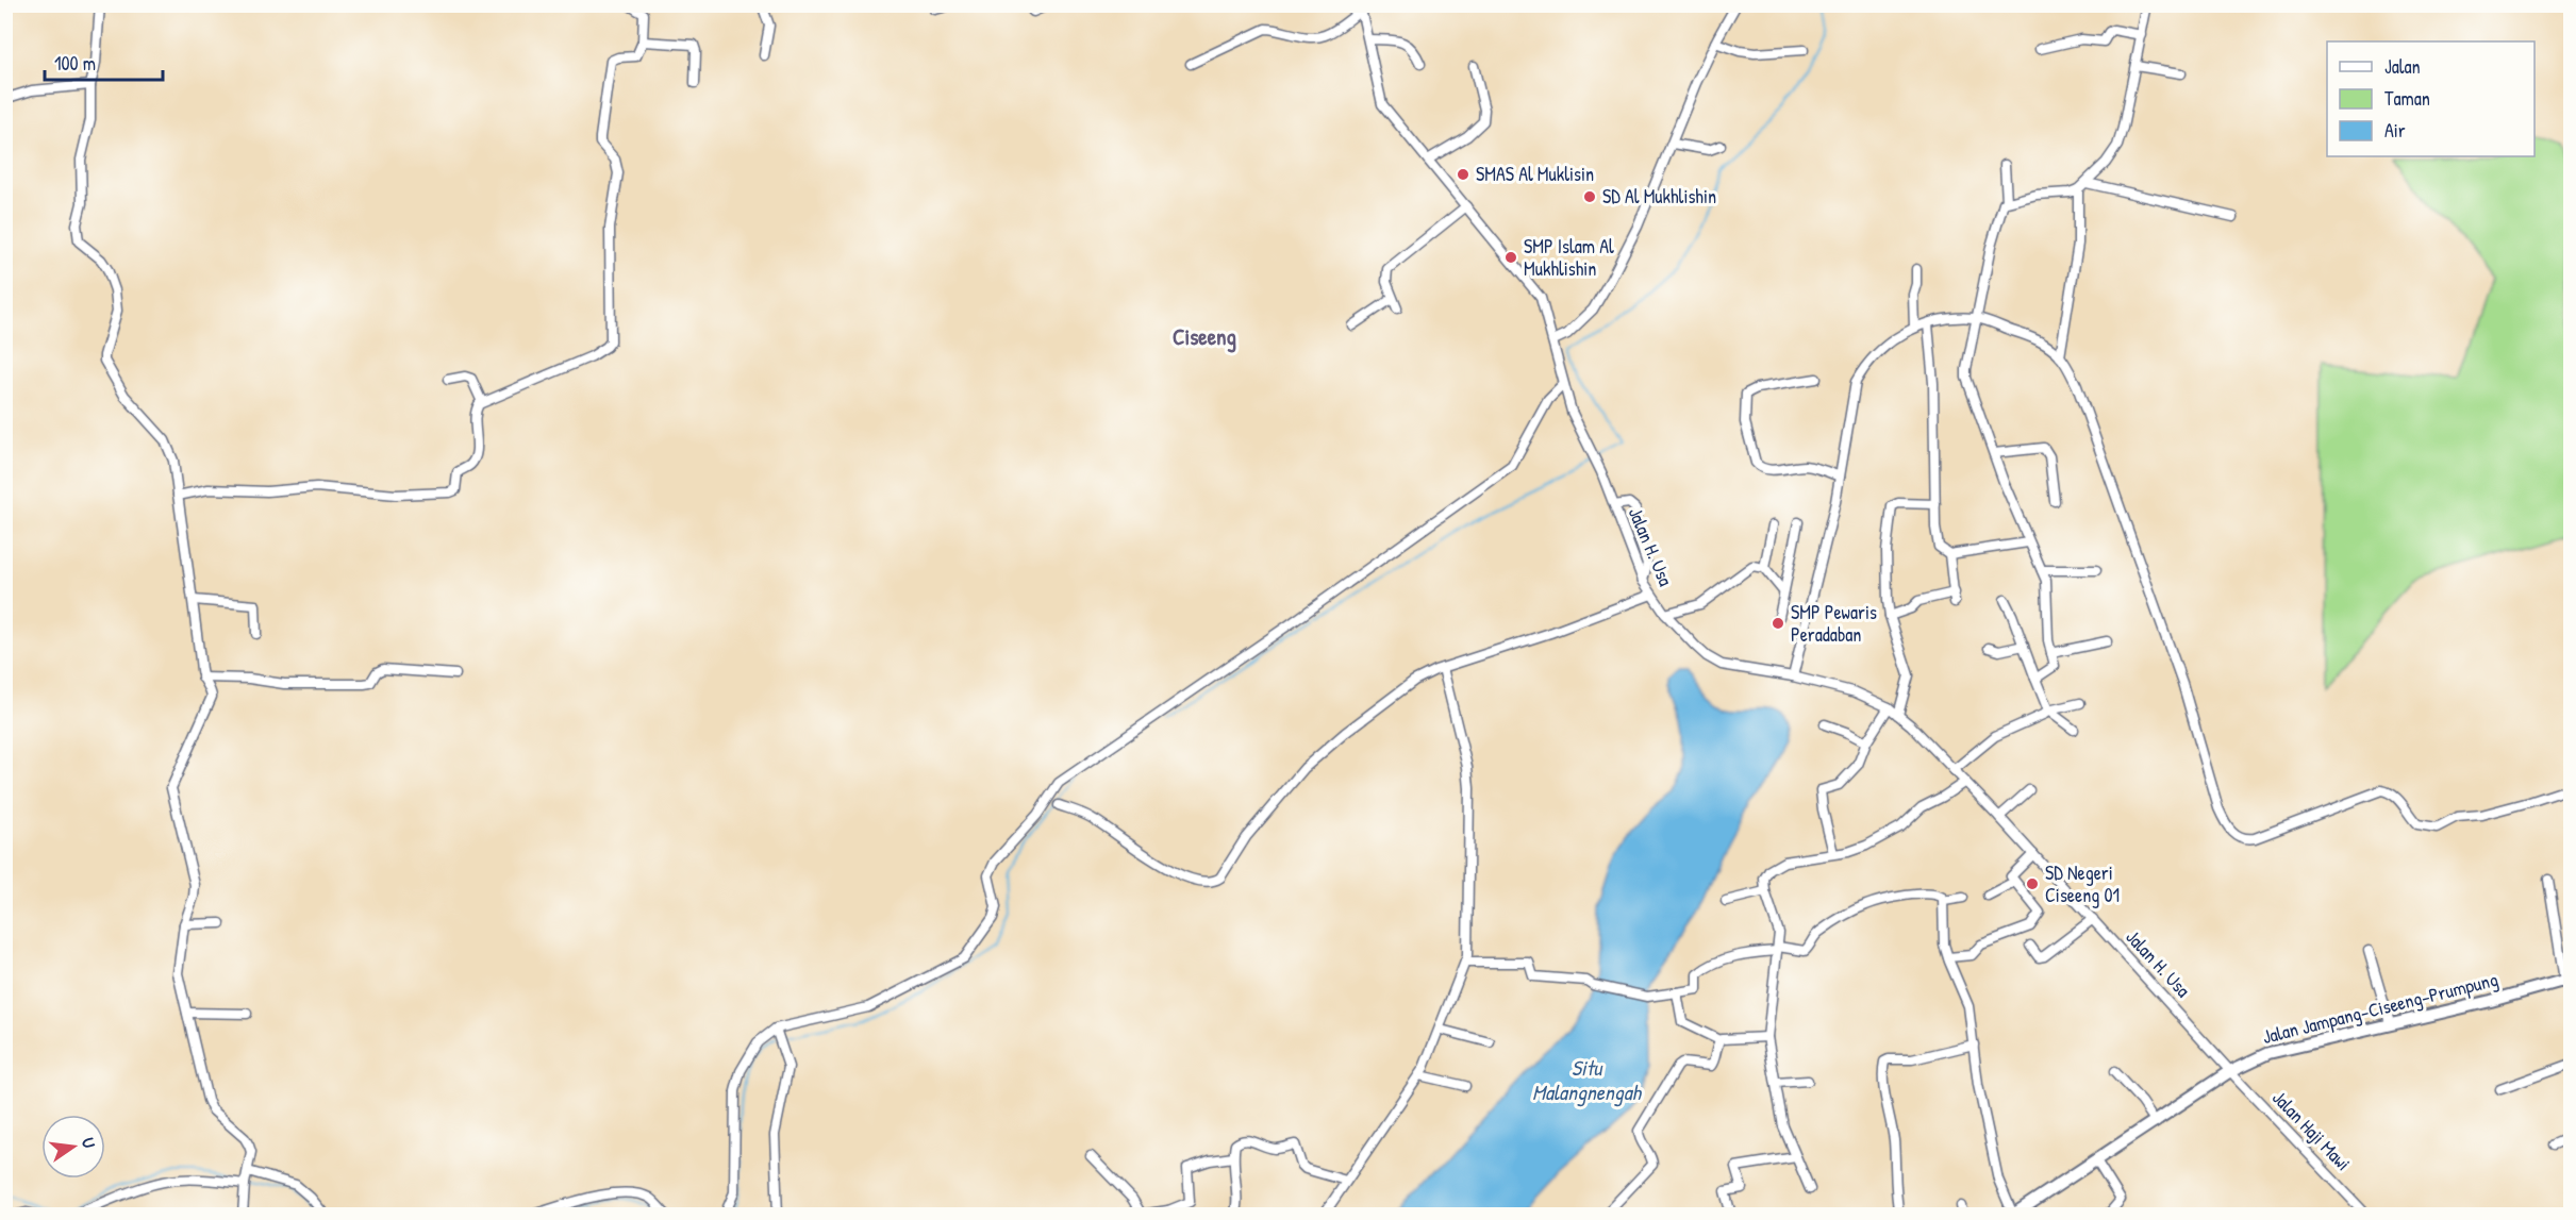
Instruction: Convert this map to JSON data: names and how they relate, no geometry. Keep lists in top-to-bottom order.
{
  "streets": {
    "main road": ["Jalan Jampang–Ciseeng–Prumpung"],
    "street": ["Jalan H. Usa", "Jalan Haji Mawi"]
  },
  "crossings": [
    ["Jalan H. Usa", "Jalan Jampang–Ciseeng–Prumpung"],
    ["Jalan H. Usa", "Jalan Haji Mawi"],
    ["Jalan Jampang–Ciseeng–Prumpung", "Jalan Haji Mawi"]
  ],
  "districts": ["Ciseeng"],
  "water": ["Situ Malangnengah"],
  "places": [
    "SMAS Al Muklisin",
    "SD Al Mukhlishin",
    "SMP Islam Al Mukhlishin",
    "SMP Pewaris Peradaban",
    "SD Negeri Ciseeng 01"
  ],
  "legend": ["Jalan", "Taman", "Air"],
  "scale_bar": "100 m",
  "north": "right"
}
